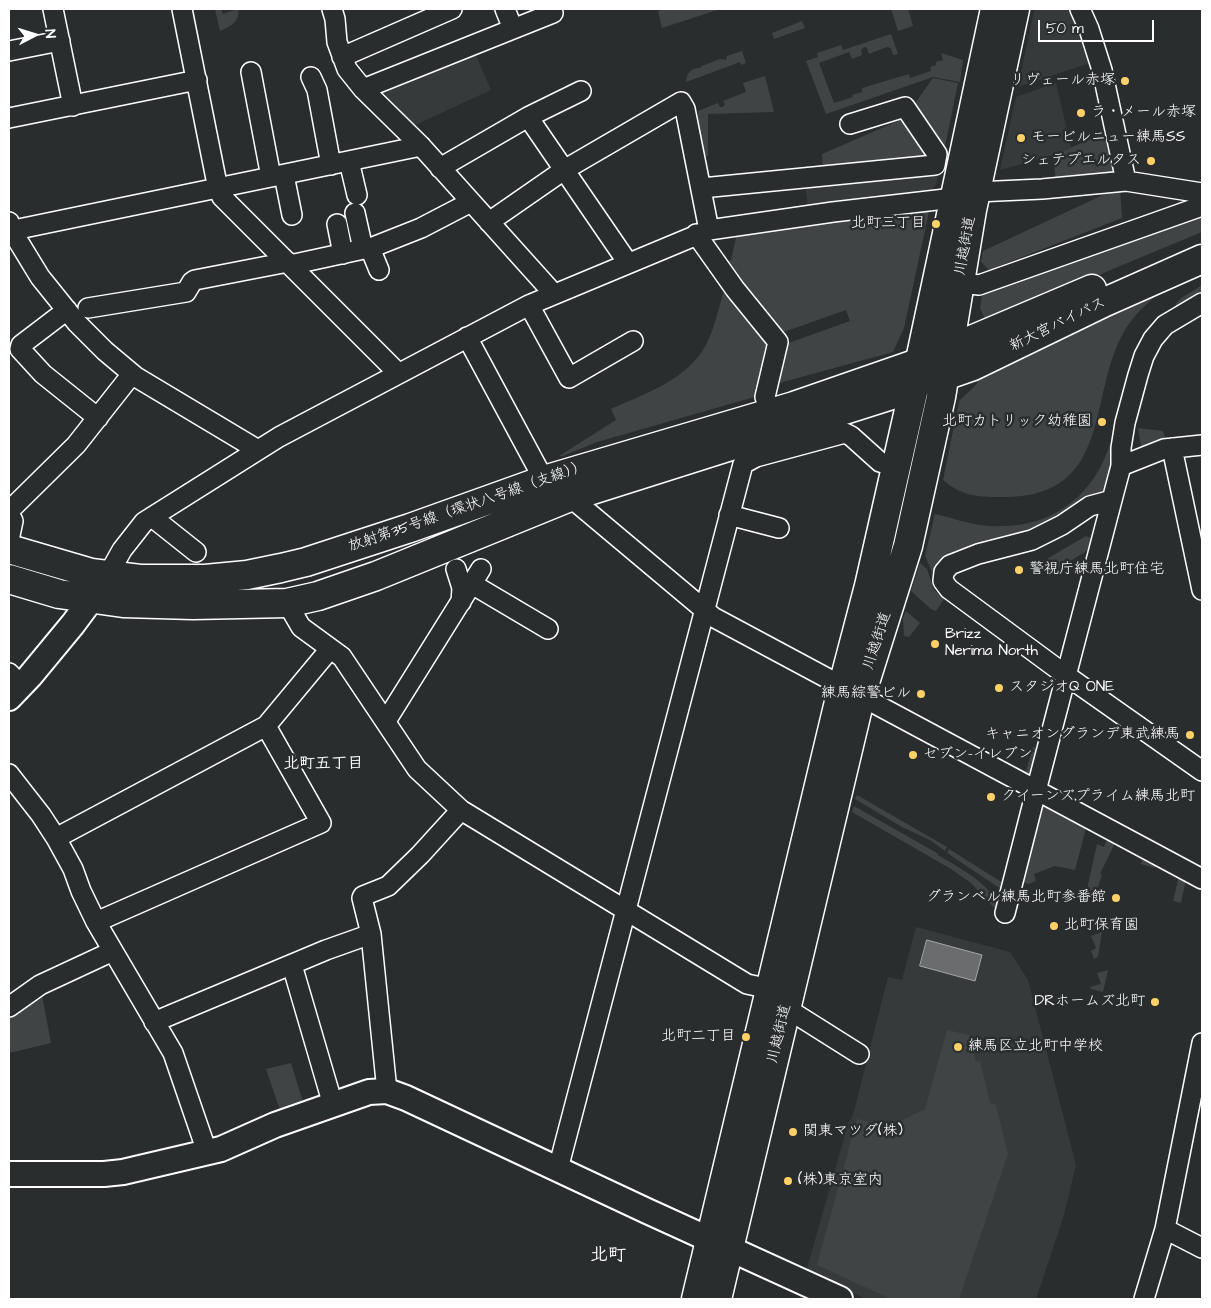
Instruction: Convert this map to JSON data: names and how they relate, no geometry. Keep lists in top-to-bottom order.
{
  "streets": {
    "main road": ["川越街道", "新大宮バイパス", "放射第35号線（環状八号線（支線））"]
  },
  "crossings": [
    ["川越街道", "新大宮バイパス"],
    ["川越街道", "放射第35号線（環状八号線（支線））"],
    ["新大宮バイパス", "放射第35号線（環状八号線（支線））"]
  ],
  "districts": ["北町五丁目", "北町"],
  "places": [
    "リヴェール赤塚",
    "ラ・メール赤塚",
    "モービルニュー練馬SS",
    "シェテプエルタス",
    "北町三丁目",
    "北町カトリック幼稚園",
    "警視庁練馬北町住宅",
    "Brizz Nerima North",
    "スタジオQ ONE",
    "練馬綜警ビル",
    "キャニオングランデ東武練馬",
    "セブン-イレブン",
    "クイーンズプライム練馬北町",
    "グランベル練馬北町参番館",
    "北町保育園",
    "DRホームズ北町",
    "北町二丁目",
    "練馬区立北町中学校",
    "関東マツダ(株)",
    "(株)東京室内"
  ],
  "scale_bar": "50 m",
  "north": "right"
}
